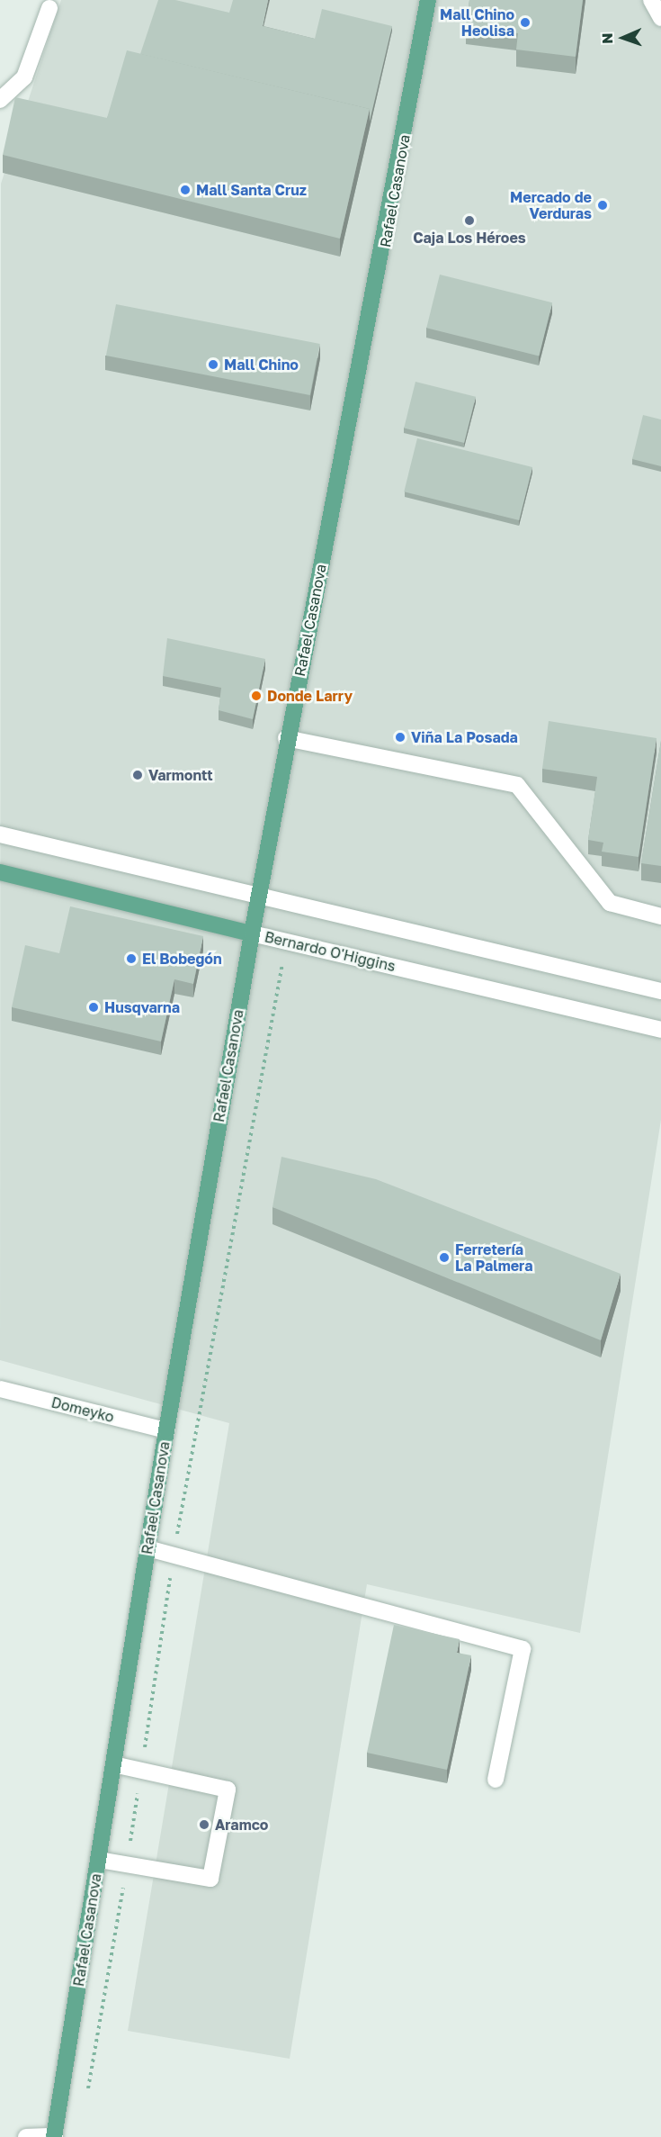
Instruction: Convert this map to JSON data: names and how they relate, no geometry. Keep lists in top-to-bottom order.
{
  "streets": {
    "main road": ["Rafael Casanova", "Bernardo O'Higgins", "Domeyko"]
  },
  "crossings": [
    ["Rafael Casanova", "Bernardo O'Higgins"],
    ["Rafael Casanova", "Domeyko"]
  ],
  "places": [
    "Mall Chino Heolisa",
    "Mall Santa Cruz",
    "Mercado de Verduras",
    "Caja Los Héroes",
    "Mall Chino",
    "Donde Larry",
    "Viña La Posada",
    "Varmontt",
    "El Bobegón",
    "Husqvarna",
    "Ferretería La Palmera",
    "Aramco"
  ],
  "north": "left"
}
